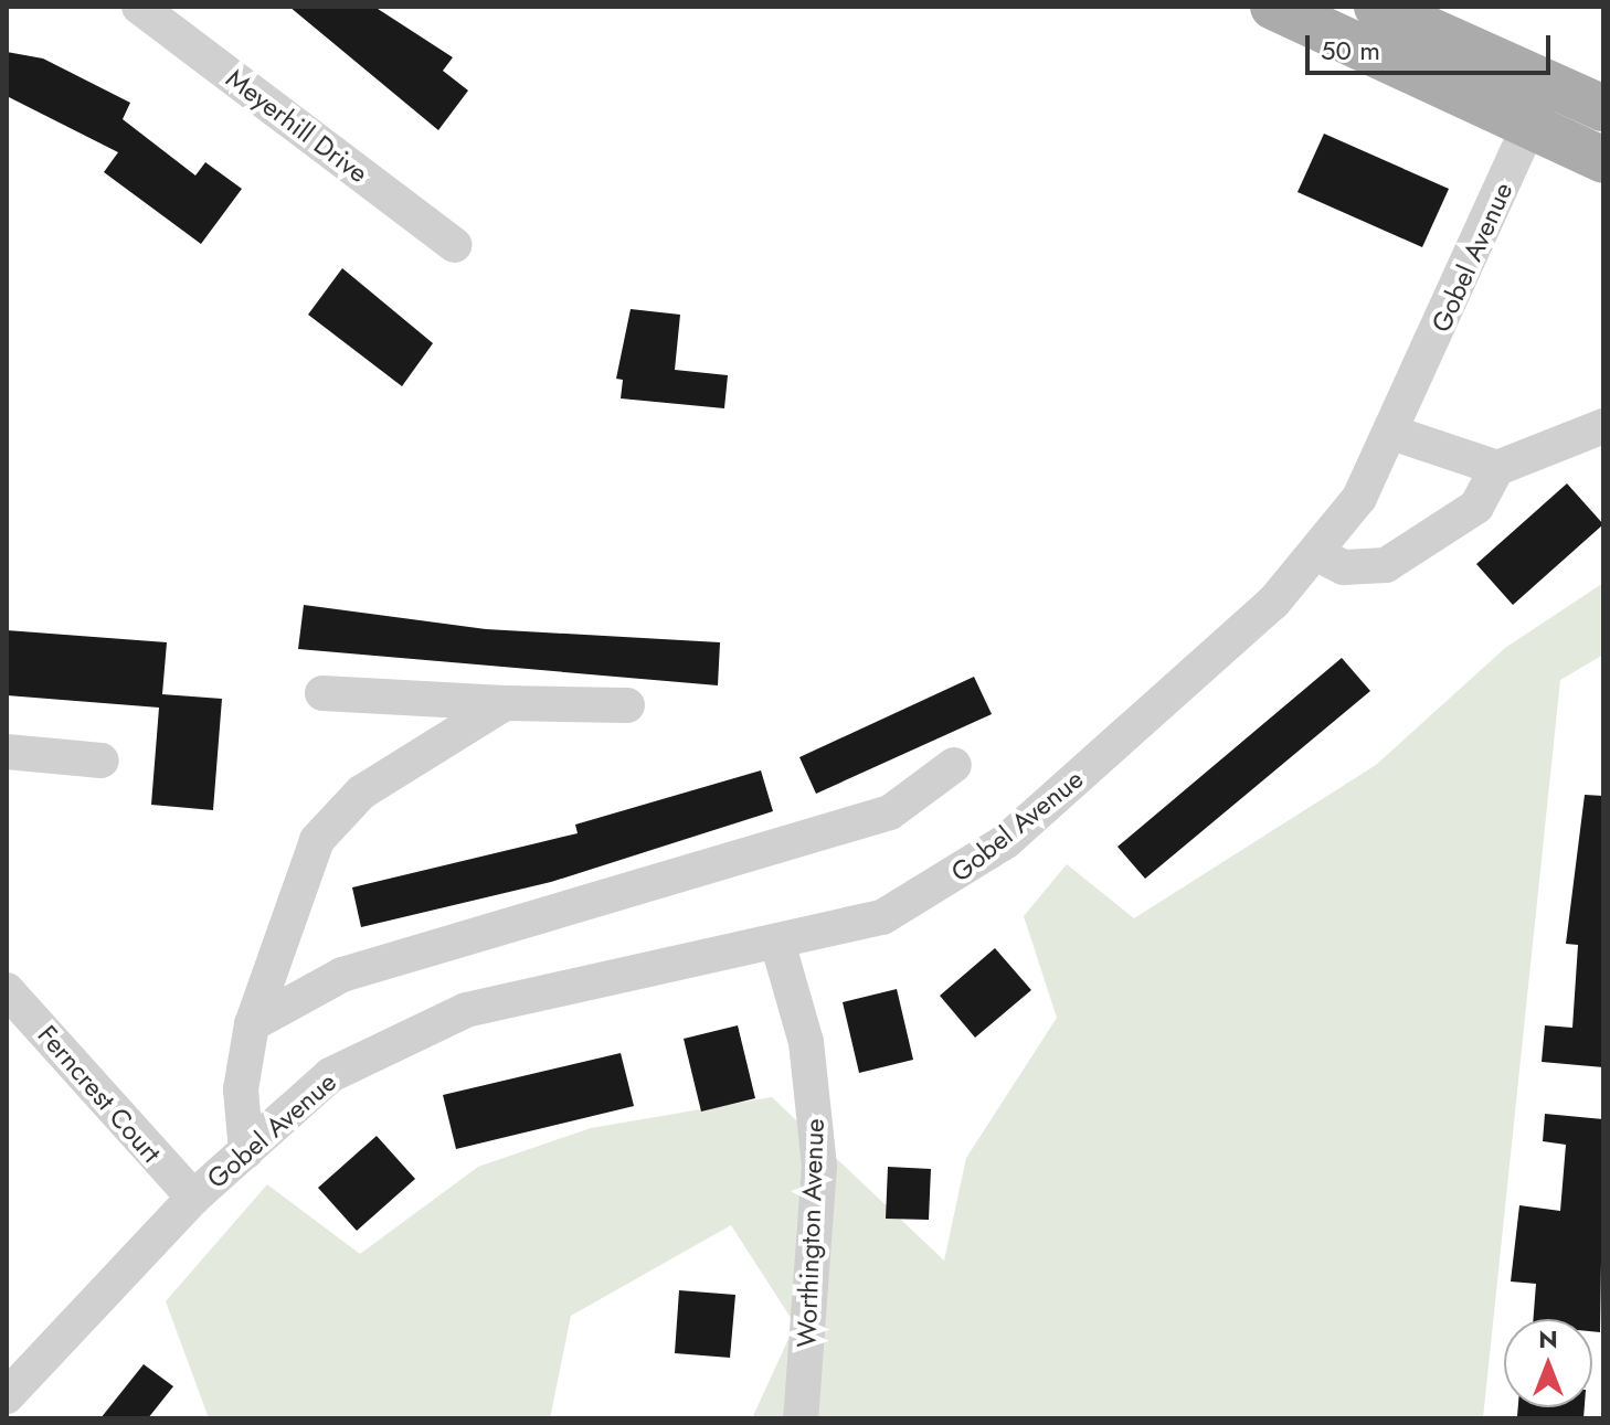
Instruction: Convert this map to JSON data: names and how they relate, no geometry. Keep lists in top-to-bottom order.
{
  "streets": {
    "street": [
      "Meyerhill Drive",
      "Gobel Avenue",
      "Ferncrest Court",
      "Worthington Avenue"
    ]
  },
  "crossings": [
    ["Gobel Avenue", "Ferncrest Court"],
    ["Gobel Avenue", "Worthington Avenue"]
  ],
  "scale_bar": "50 m",
  "north": "top"
}
